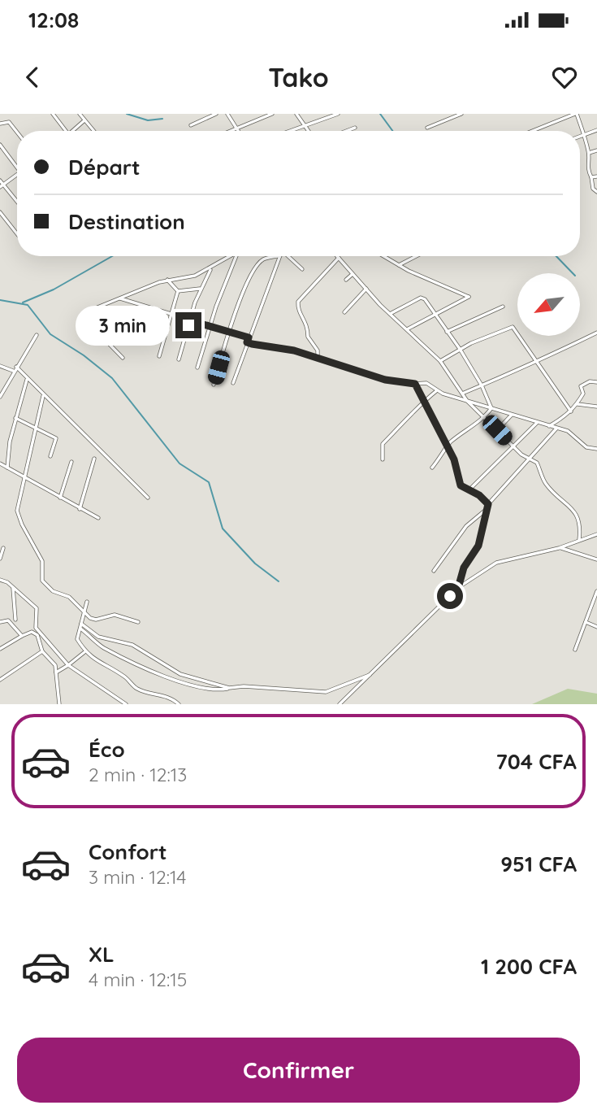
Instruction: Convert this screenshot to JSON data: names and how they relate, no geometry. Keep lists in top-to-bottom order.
{
  "north": "bottom left",
  "page": {
    "status": "12:08",
    "header": "Tako",
    "banner": ["Départ", "Destination"],
    "bubble": "3 min",
    "list": [
      {
        "name": "Éco",
        "note": "2 min · 12:13",
        "value": "704 CFA"
      },
      {
        "name": "Confort",
        "note": "3 min · 12:14",
        "value": "951 CFA"
      },
      {
        "name": "XL",
        "note": "4 min · 12:15",
        "value": "1 200 CFA"
      }
    ],
    "buttons": "Confirmer"
  }
}
